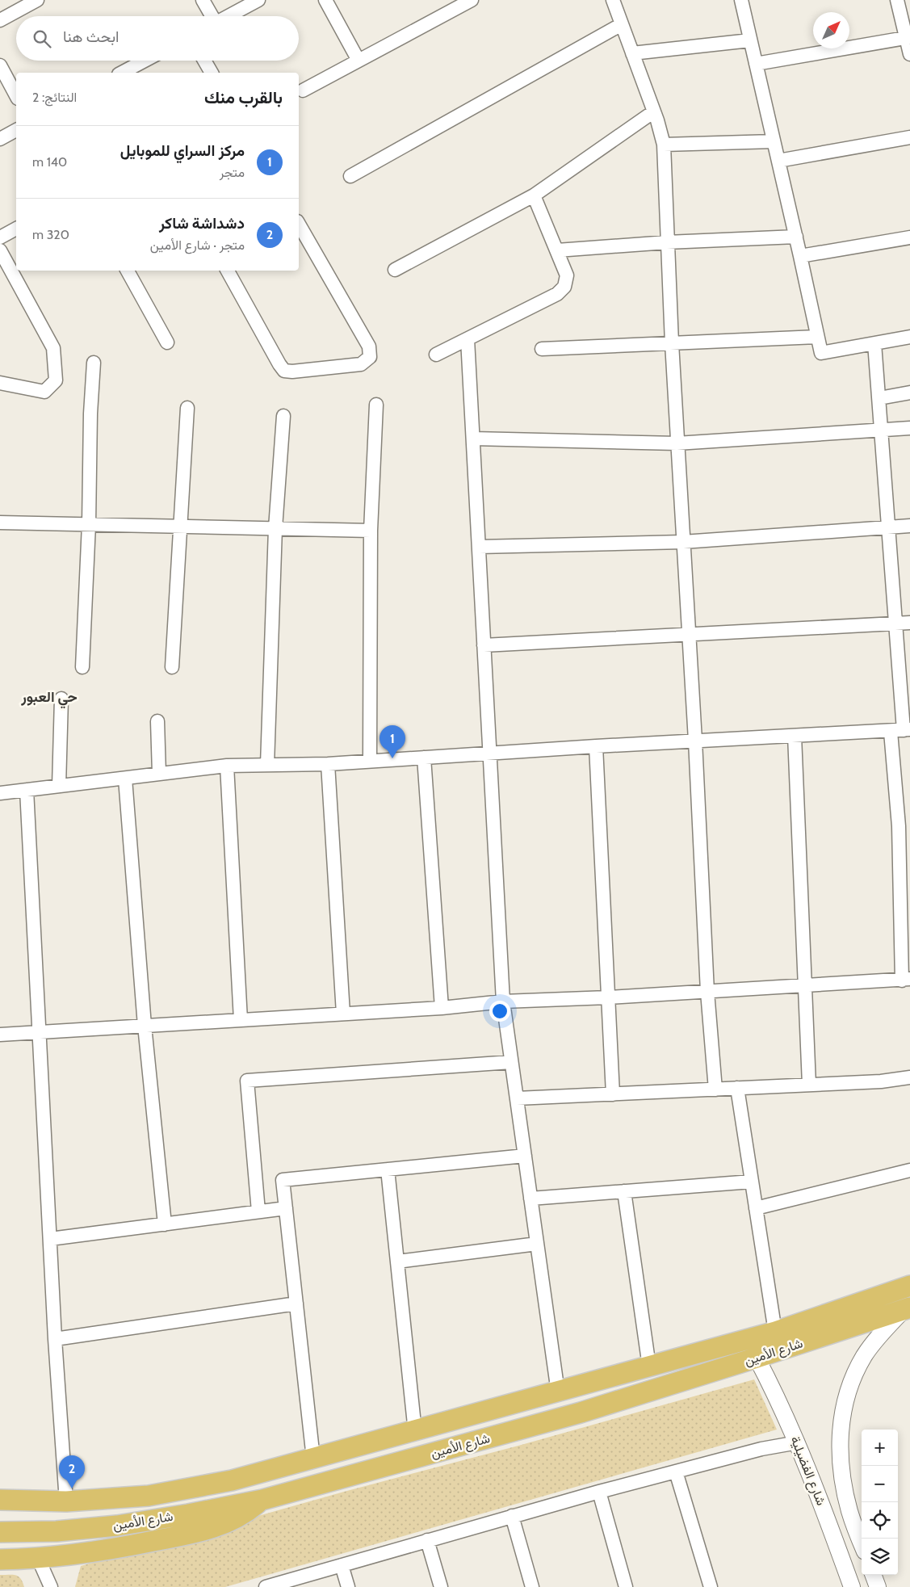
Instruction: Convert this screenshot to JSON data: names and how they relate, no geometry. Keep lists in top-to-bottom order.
{
  "streets": {
    "main road": ["شارع الأمين"],
    "street": ["شارع الفضيلية"]
  },
  "crossings": [
    ["شارع الأمين", "شارع الفضيلية"]
  ],
  "districts": ["حي العبور"],
  "north": "top right",
  "page": {
    "search": "ابحث هنا",
    "heading": ["بالقرب منك", "النتائج: 2"],
    "list": [
      {
        "mark": "1",
        "name": "مركز السراي للموبايل",
        "note": "متجر",
        "value": "140 m"
      },
      {
        "mark": "2",
        "name": "دشداشة شاكر",
        "note": "متجر · شارع الأمين",
        "value": "320 m"
      }
    ],
    "pins": ["1", "2"],
    "map_buttons": ["+", "−"]
  }
}
